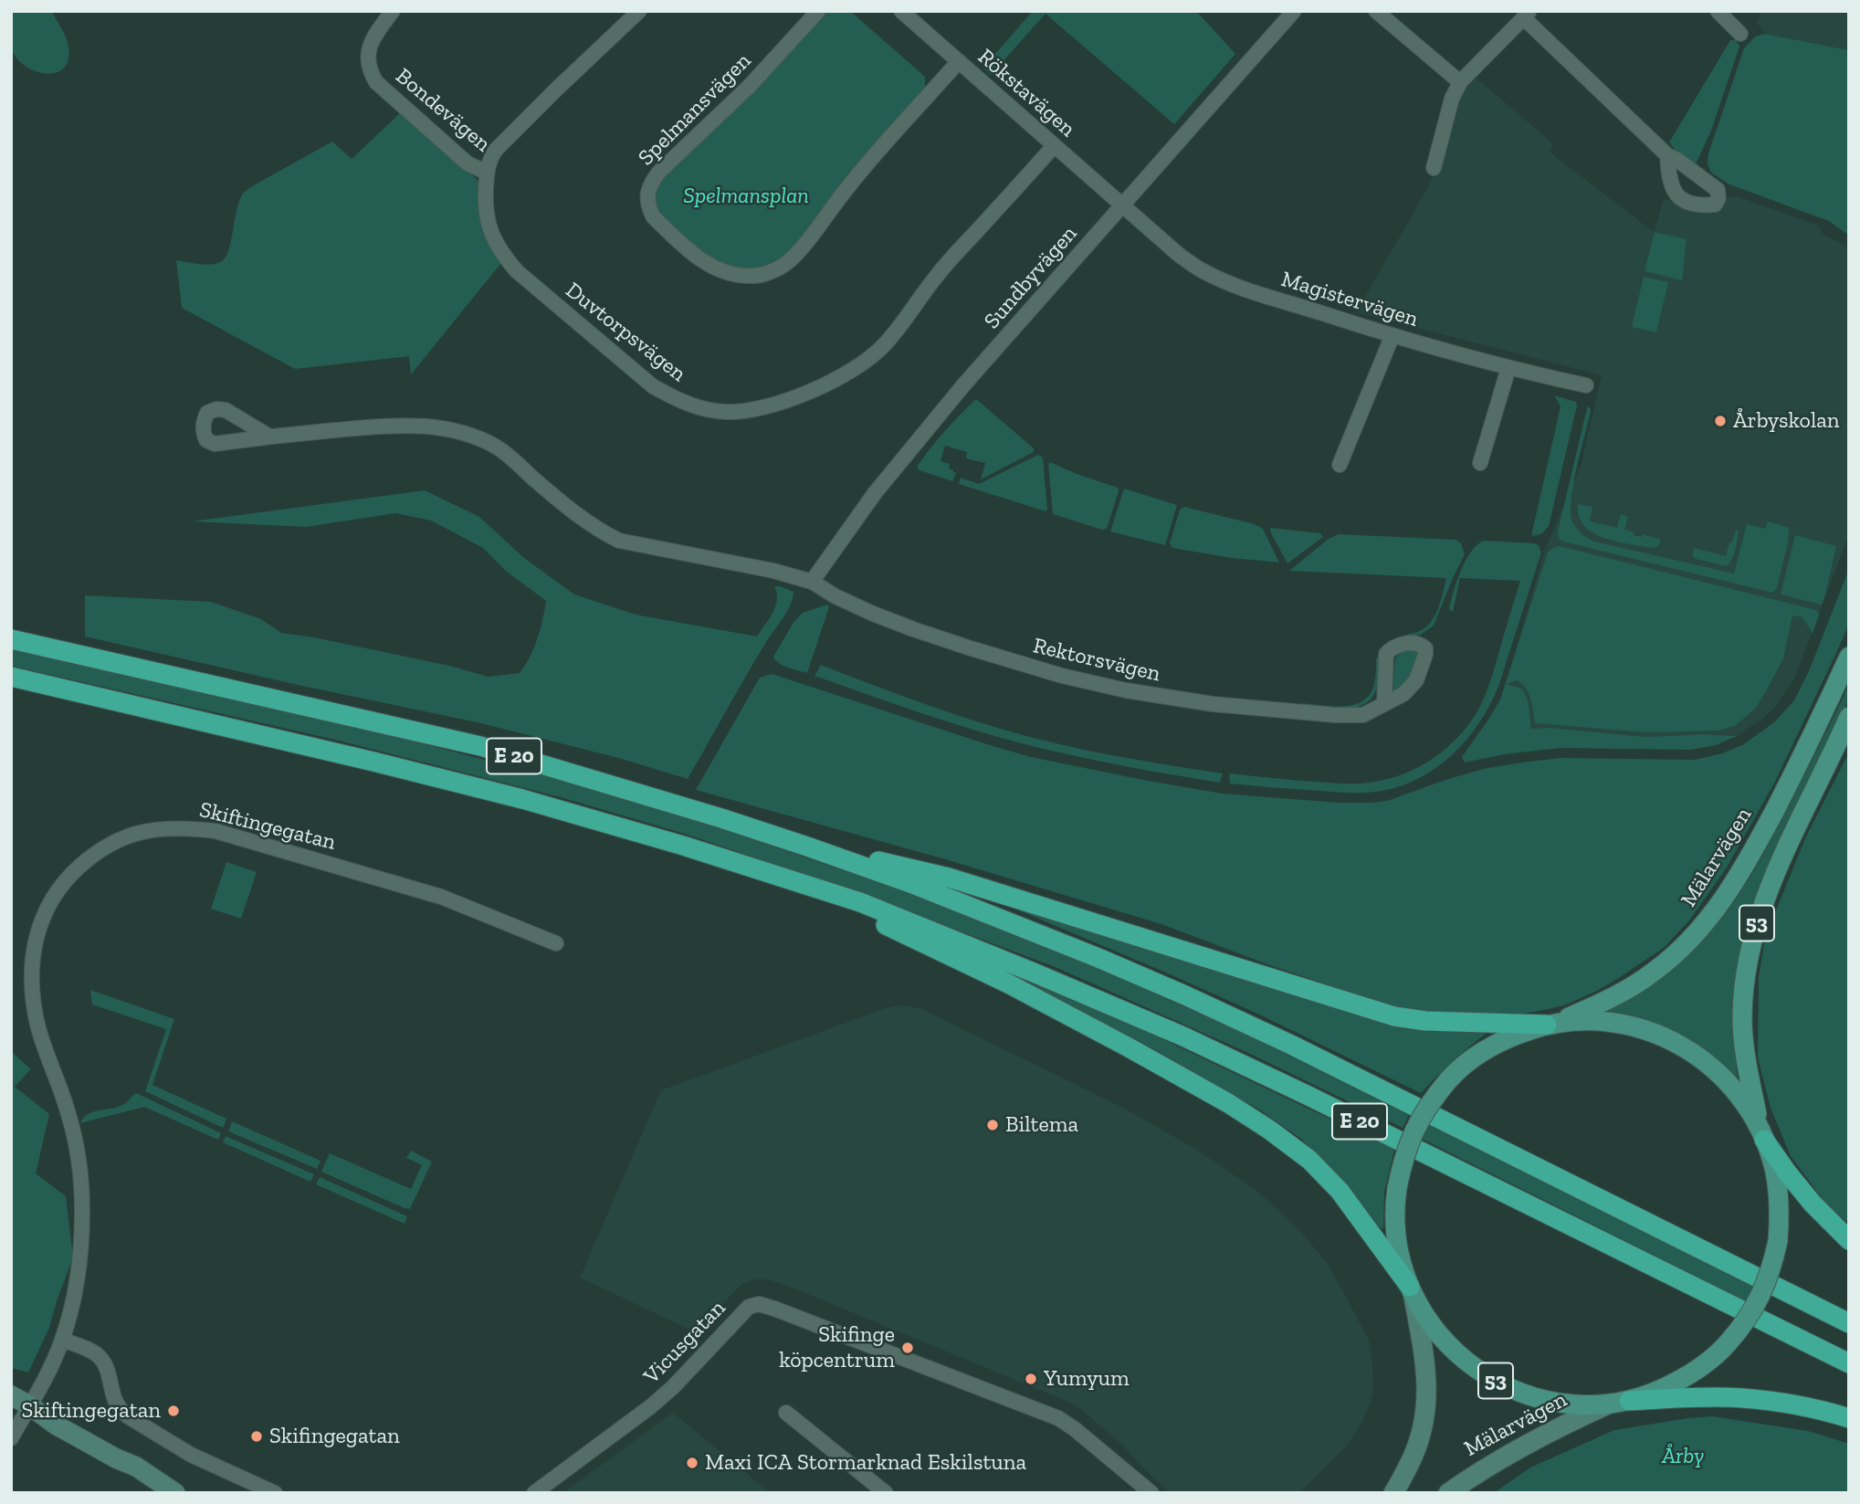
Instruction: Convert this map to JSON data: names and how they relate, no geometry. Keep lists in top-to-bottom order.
{
  "streets": {
    "highway": ["E 20"],
    "main road": ["Mälarvägen", "53"],
    "street": [
      "Rökstavägen",
      "Spelmansvägen",
      "Bondevägen",
      "Sundbyvägen",
      "Magistervägen",
      "Duvtorpsvägen",
      "Rektorsvägen",
      "Skiftingegatan",
      "Vicusgatan"
    ]
  },
  "crossings": [
    ["Rökstavägen", "Spelmansvägen"],
    ["Rökstavägen", "Sundbyvägen"],
    ["Rökstavägen", "Magistervägen"],
    ["Rökstavägen", "Duvtorpsvägen"],
    ["Bondevägen", "Duvtorpsvägen"],
    ["Sundbyvägen", "Magistervägen"],
    ["Sundbyvägen", "Rektorsvägen"],
    ["E 20", "Mälarvägen"],
    ["E 20", "53"],
    ["Mälarvägen", "53"]
  ],
  "parks": ["Spelmansplan", "Årby"],
  "places": [
    "Årbyskolan",
    "Biltema",
    "Skifinge köpcentrum",
    "Yumyum",
    "Skiftingegatan",
    "Skifingegatan",
    "Maxi ICA Stormarknad Eskilstuna"
  ]
}
